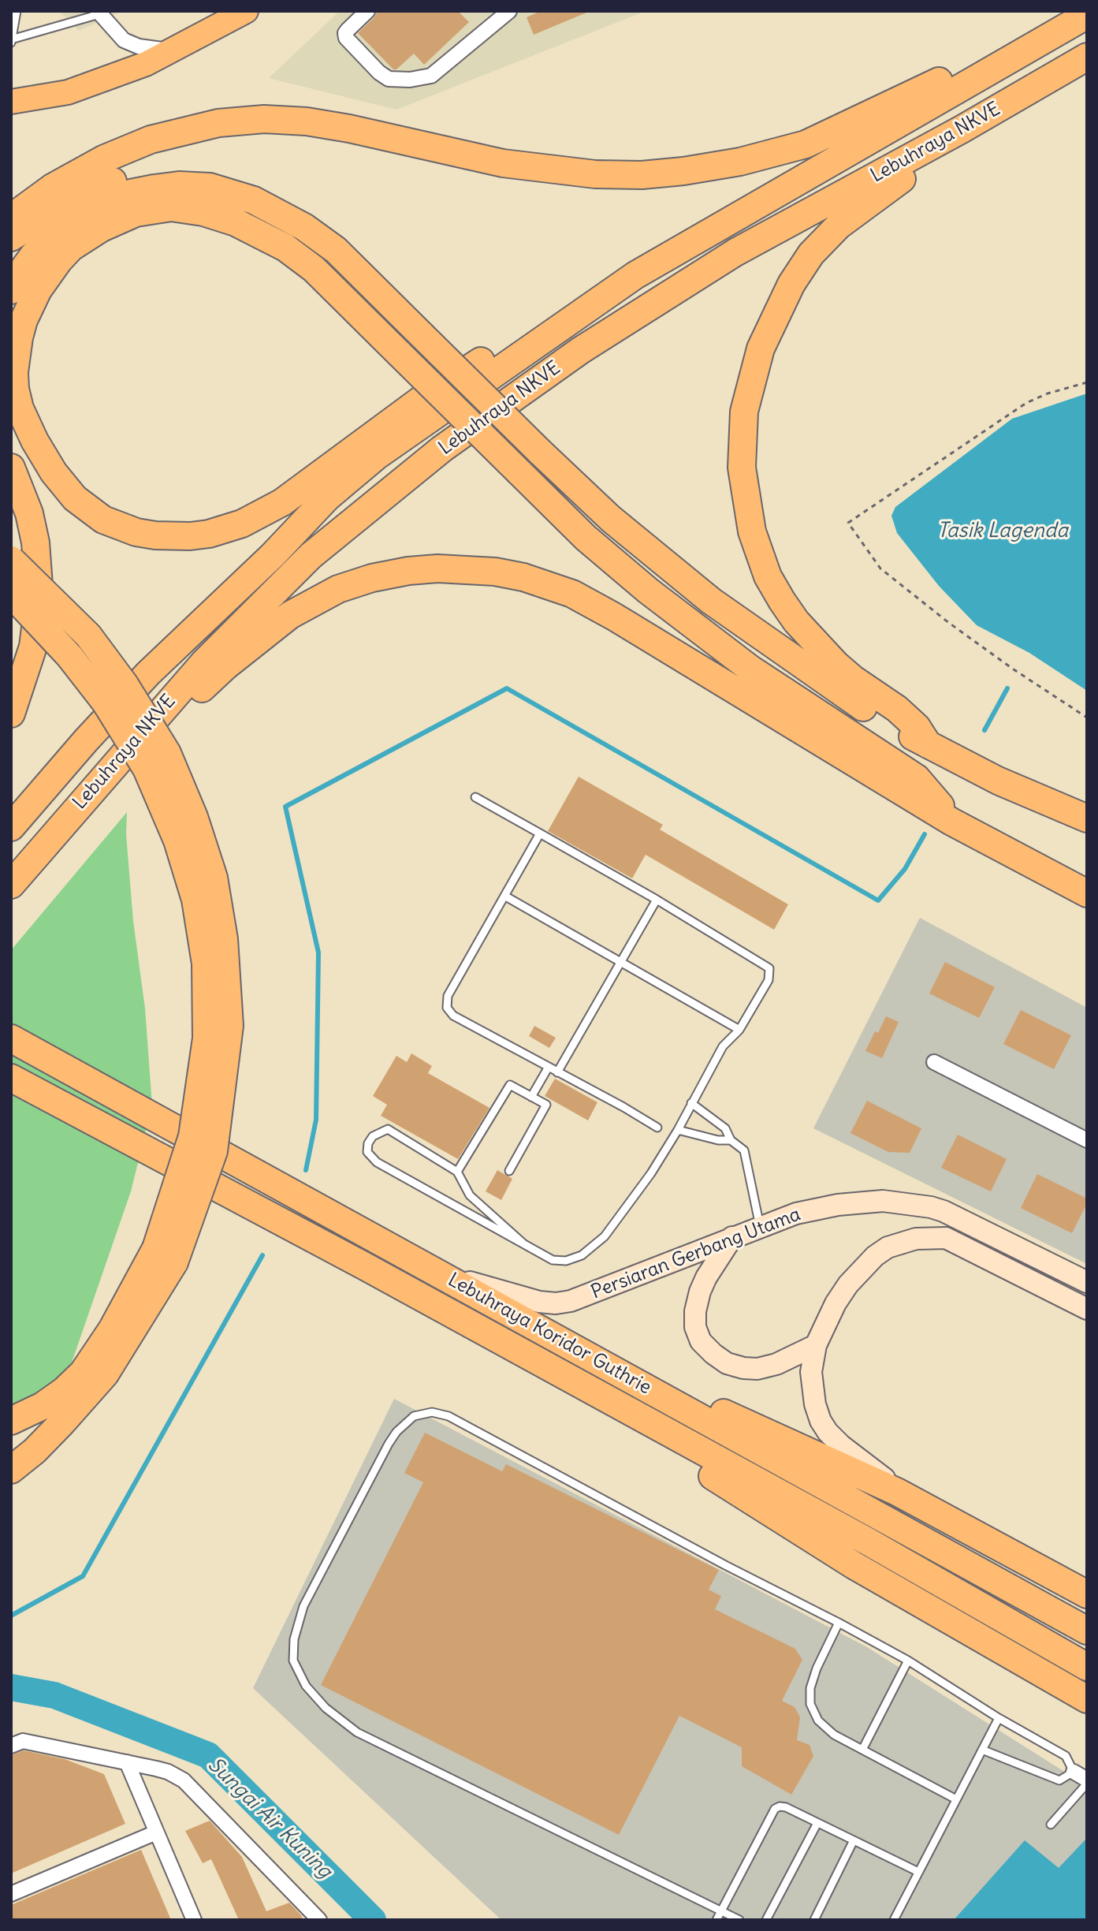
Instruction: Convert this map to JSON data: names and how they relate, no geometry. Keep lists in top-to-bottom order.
{
  "streets": {
    "highway": ["Lebuhraya NKVE", "Lebuhraya Koridor Guthrie"],
    "main road": ["Persiaran Gerbang Utama"]
  },
  "crossings": [
    ["Persiaran Gerbang Utama", "Lebuhraya Koridor Guthrie"]
  ],
  "water": ["Tasik Lagenda", "Sungai Air Kuning"]
}
